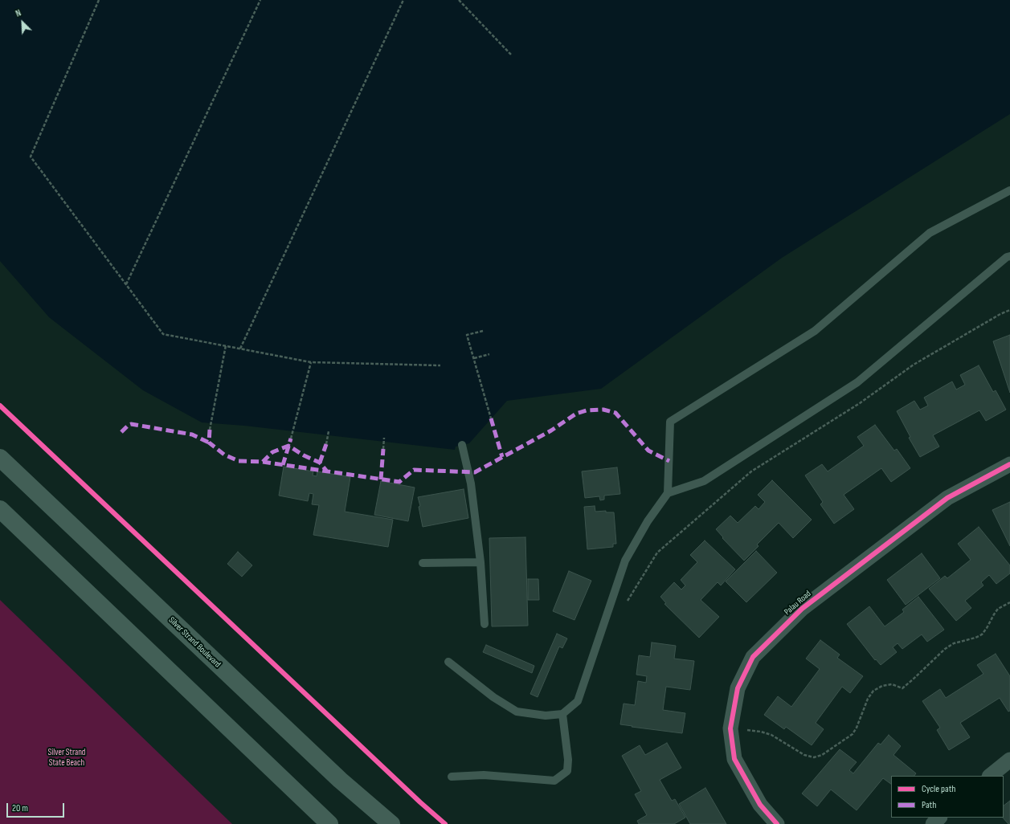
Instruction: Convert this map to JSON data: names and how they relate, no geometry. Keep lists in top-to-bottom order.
{
  "streets": {
    "highway": ["Silver Strand Boulevard"],
    "street": ["Palau Road"]
  },
  "parks": ["Silver Strand State Beach"],
  "legend": ["Cycle path", "Path"],
  "scale_bar": "20 m",
  "north": "top left"
}
